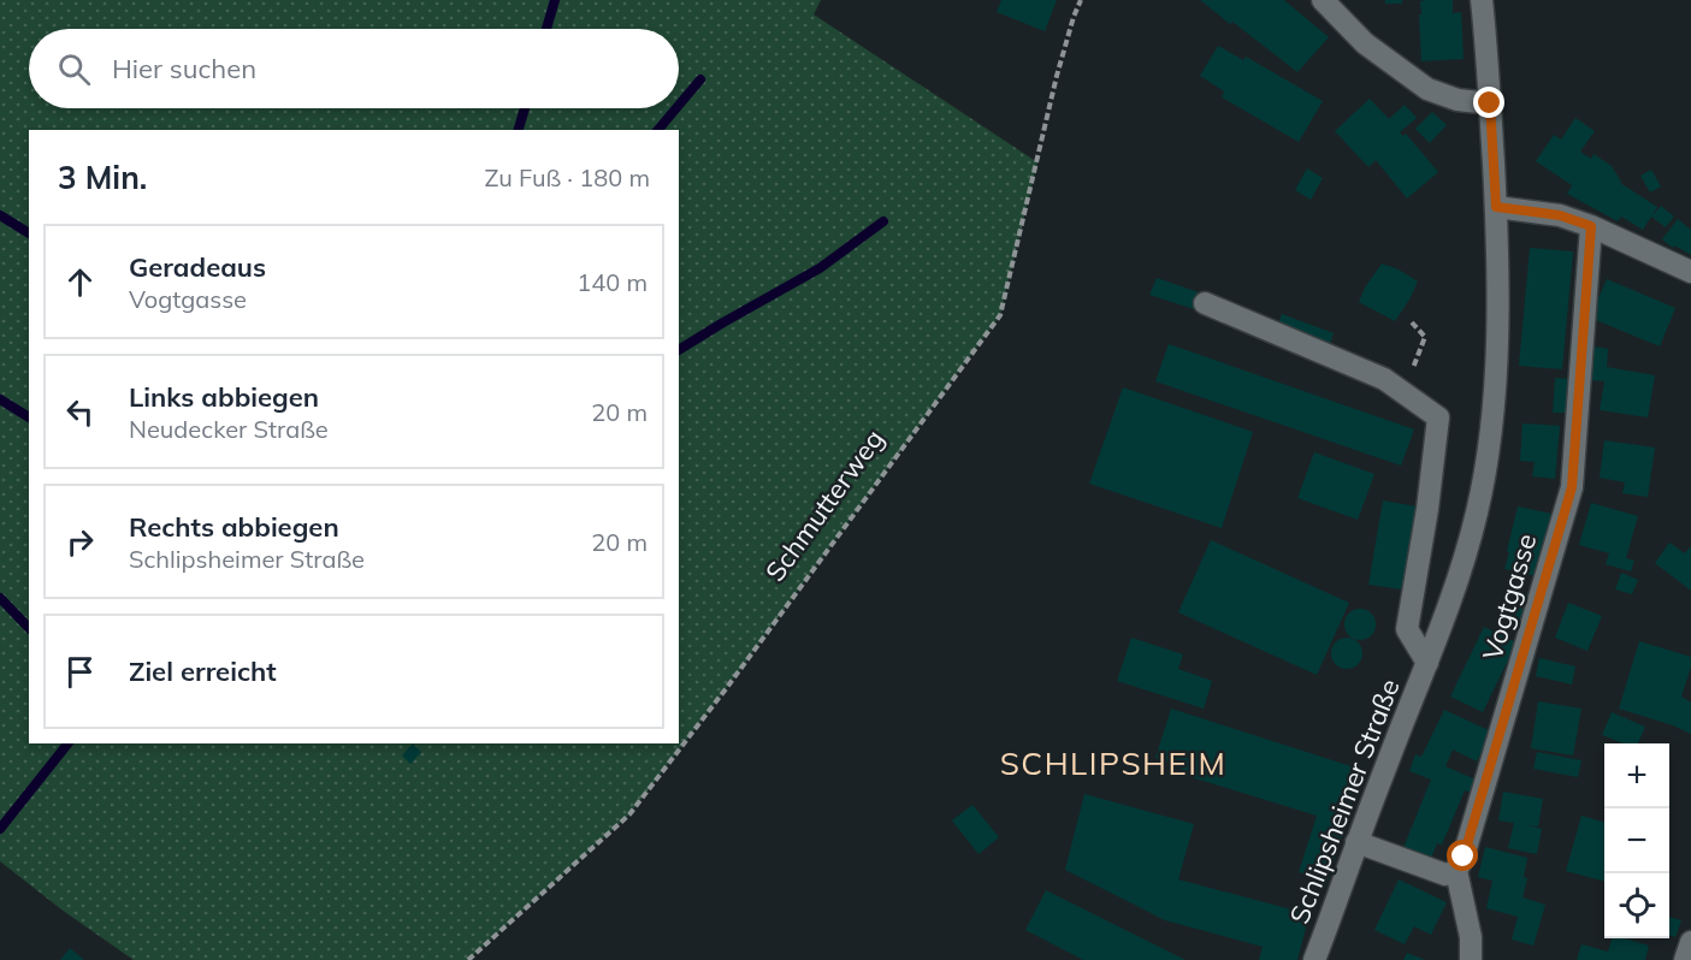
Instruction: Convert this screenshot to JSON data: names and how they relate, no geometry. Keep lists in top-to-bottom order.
{
  "streets": {
    "street": ["Vogtgasse", "Schlipsheimer Straße"],
    "path": ["Schmutterweg"]
  },
  "districts": ["SCHLIPSHEIM"],
  "page": {
    "search": "Hier suchen",
    "heading": ["3 Min.", "Zu Fuß · 180 m"],
    "list": [
      ["Geradeaus", "Vogtgasse", "140 m"],
      ["Links abbiegen", "Neudecker Straße", "20 m"],
      ["Rechts abbiegen", "Schlipsheimer Straße", "20 m"],
      "Ziel erreicht"
    ],
    "map_buttons": ["+", "−"]
  }
}
